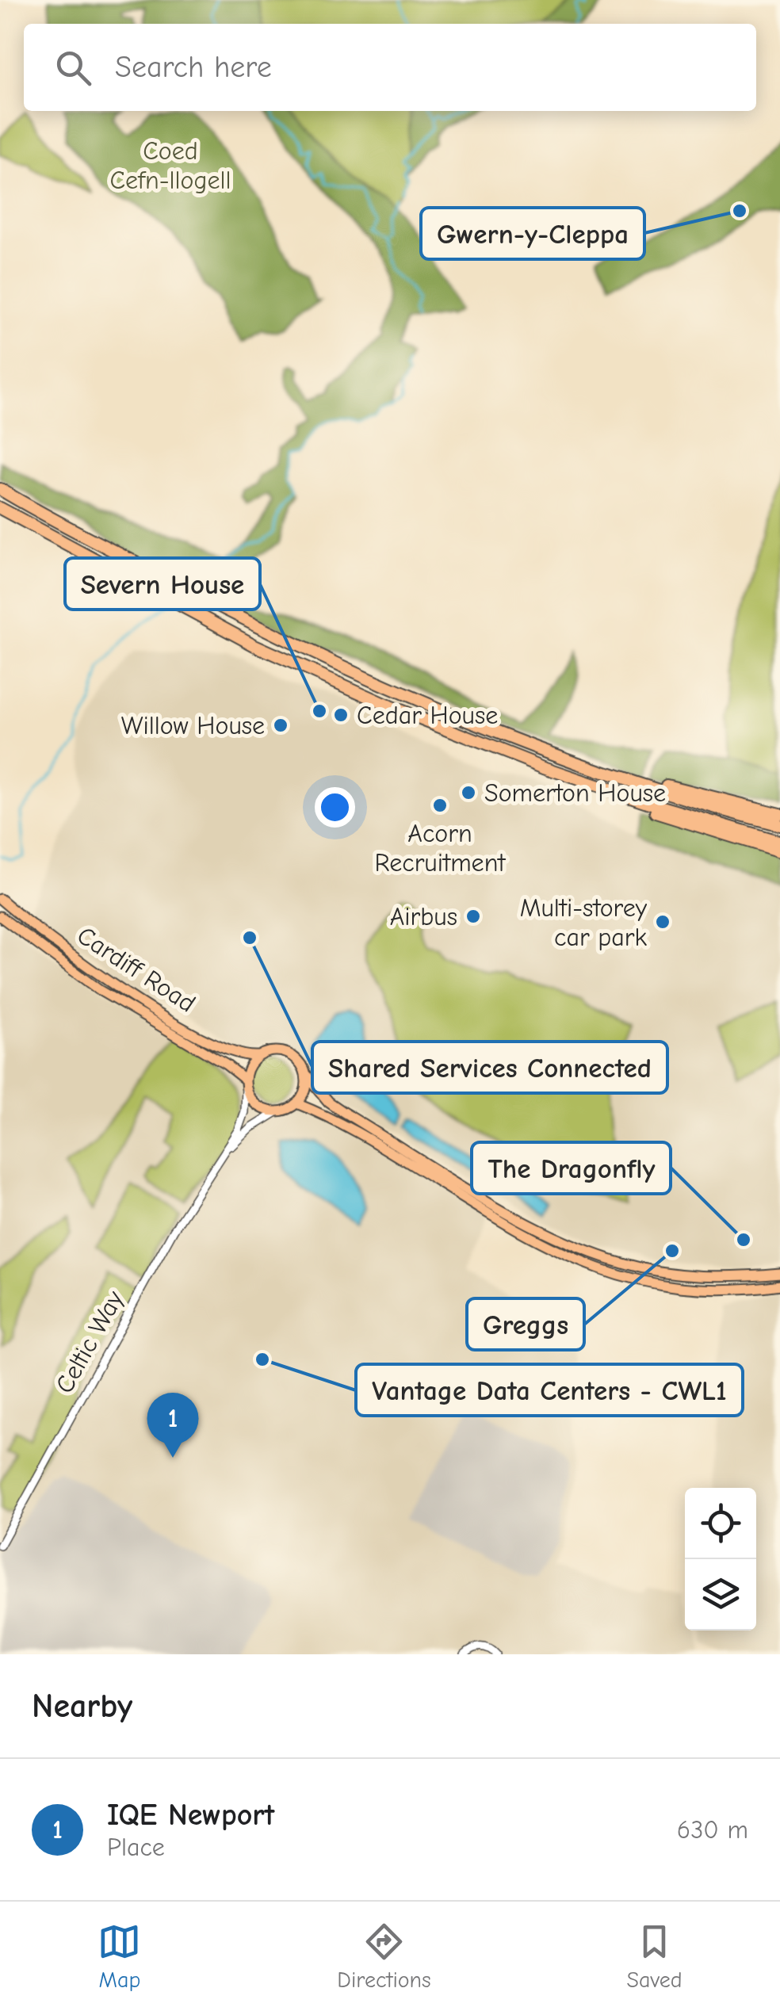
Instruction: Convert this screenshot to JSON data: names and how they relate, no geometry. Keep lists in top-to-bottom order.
{
  "streets": {
    "main road": ["Cardiff Road"],
    "street": ["Celtic Way"]
  },
  "crossings": [
    ["Cardiff Road", "Celtic Way"]
  ],
  "parks": ["Coed Cefn-llogell"],
  "places": [
    "Gwern-y-Cleppa",
    "Severn House",
    "Cedar House",
    "Willow House",
    "Somerton House",
    "Acorn Recruitment",
    "Airbus",
    "Multi-storey car park",
    "Shared Services Connected",
    "The Dragonfly",
    "Greggs",
    "Vantage Data Centers - CWL1"
  ],
  "page": {
    "search": "Search here",
    "pins": "1",
    "heading": "Nearby",
    "list": [
      {
        "mark": "1",
        "name": "IQE Newport",
        "note": "Place",
        "value": "630 m"
      }
    ],
    "nav": ["Map", "Directions", "Saved"]
  }
}
